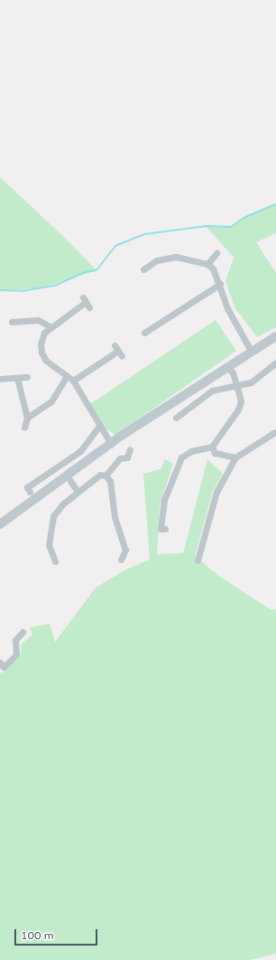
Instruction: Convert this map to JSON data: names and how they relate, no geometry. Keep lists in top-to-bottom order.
{
  "scale_bar": "100 m"
}
